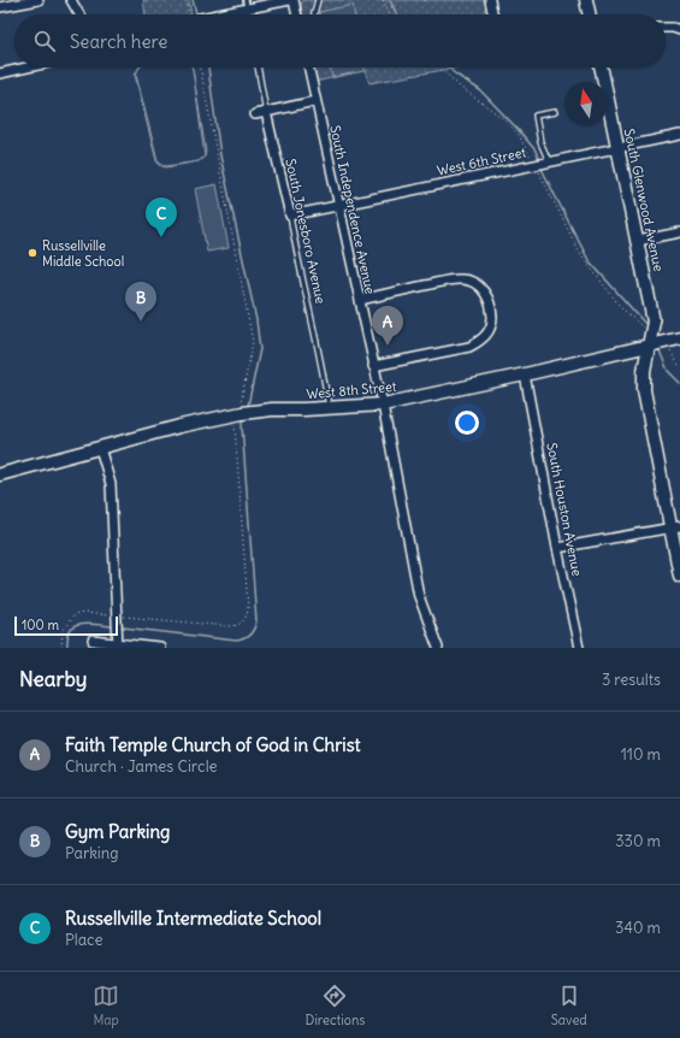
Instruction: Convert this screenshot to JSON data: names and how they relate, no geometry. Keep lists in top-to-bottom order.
{
  "streets": {
    "street": [
      "West 6th Street",
      "South Glenwood Avenue",
      "South Independence Avenue",
      "South Jonesboro Avenue",
      "West 8th Street",
      "South Houston Avenue"
    ]
  },
  "crossings": [
    ["West 6th Street", "South Glenwood Avenue"],
    ["West 6th Street", "South Independence Avenue"],
    ["West 6th Street", "South Jonesboro Avenue"],
    ["South Glenwood Avenue", "West 8th Street"],
    ["South Independence Avenue", "West 8th Street"],
    ["South Jonesboro Avenue", "West 8th Street"],
    ["West 8th Street", "South Houston Avenue"]
  ],
  "places": ["Russellville Middle School"],
  "scale_bar": "100 m",
  "north": "top",
  "page": {
    "search": "Search here",
    "pins": ["C", "B", "A"],
    "scale": "100 m",
    "heading": ["Nearby", "3 results"],
    "list": [
      {
        "mark": "A",
        "name": "Faith Temple Church of God in Christ",
        "note": "Church · James Circle",
        "value": "110 m"
      },
      {
        "mark": "B",
        "name": "Gym Parking",
        "note": "Parking",
        "value": "330 m"
      },
      {
        "mark": "C",
        "name": "Russellville Intermediate School",
        "note": "Place",
        "value": "340 m"
      }
    ],
    "nav": ["Map", "Directions", "Saved"]
  }
}
